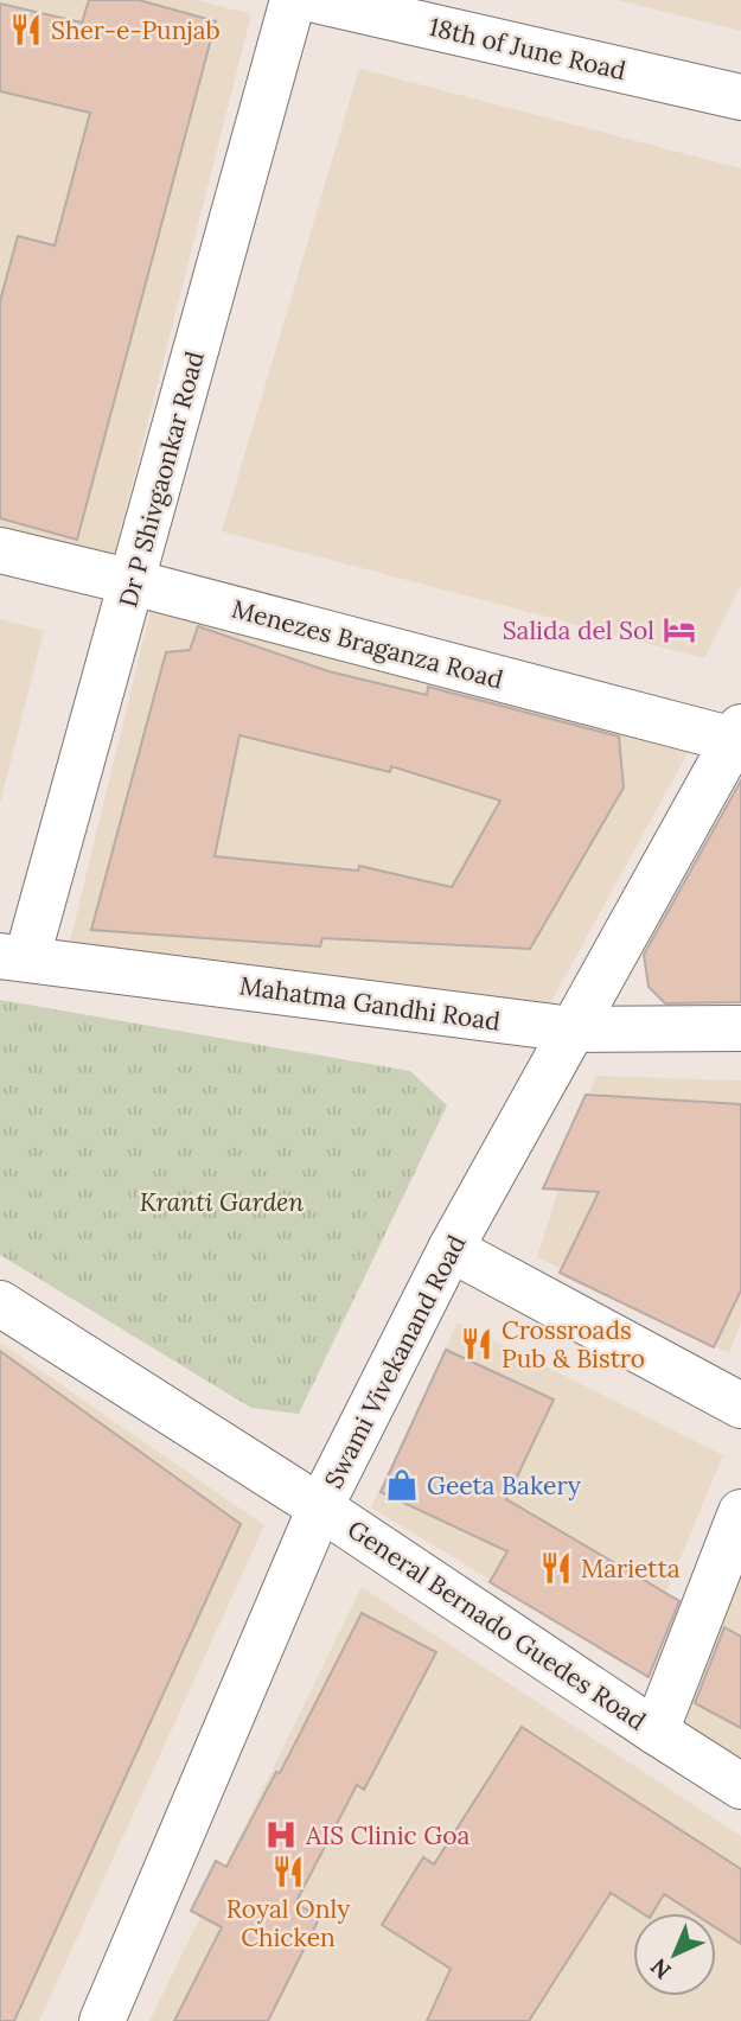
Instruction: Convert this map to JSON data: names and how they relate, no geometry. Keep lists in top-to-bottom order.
{
  "streets": {
    "street": [
      "18th of June Road",
      "Dr P Shivgaonkar Road",
      "Menezes Braganza Road",
      "Mahatma Gandhi Road",
      "Swami Vivekanand Road",
      "General Bernado Guedes Road"
    ]
  },
  "crossings": [
    ["Dr P Shivgaonkar Road", "Menezes Braganza Road"],
    ["Dr P Shivgaonkar Road", "Mahatma Gandhi Road"],
    ["Menezes Braganza Road", "Swami Vivekanand Road"],
    ["Mahatma Gandhi Road", "Swami Vivekanand Road"],
    ["Swami Vivekanand Road", "General Bernado Guedes Road"]
  ],
  "parks": ["Kranti Garden"],
  "places": {
    "restaurant": [
      "Sher-e-Punjab",
      "Crossroads Pub & Bistro",
      "Marietta",
      "Royal Only Chicken"
    ],
    "hotel": ["Salida del Sol"],
    "shop": ["Geeta Bakery"],
    "hospital": ["AIS Clinic Goa"]
  },
  "north": "bottom left"
}
